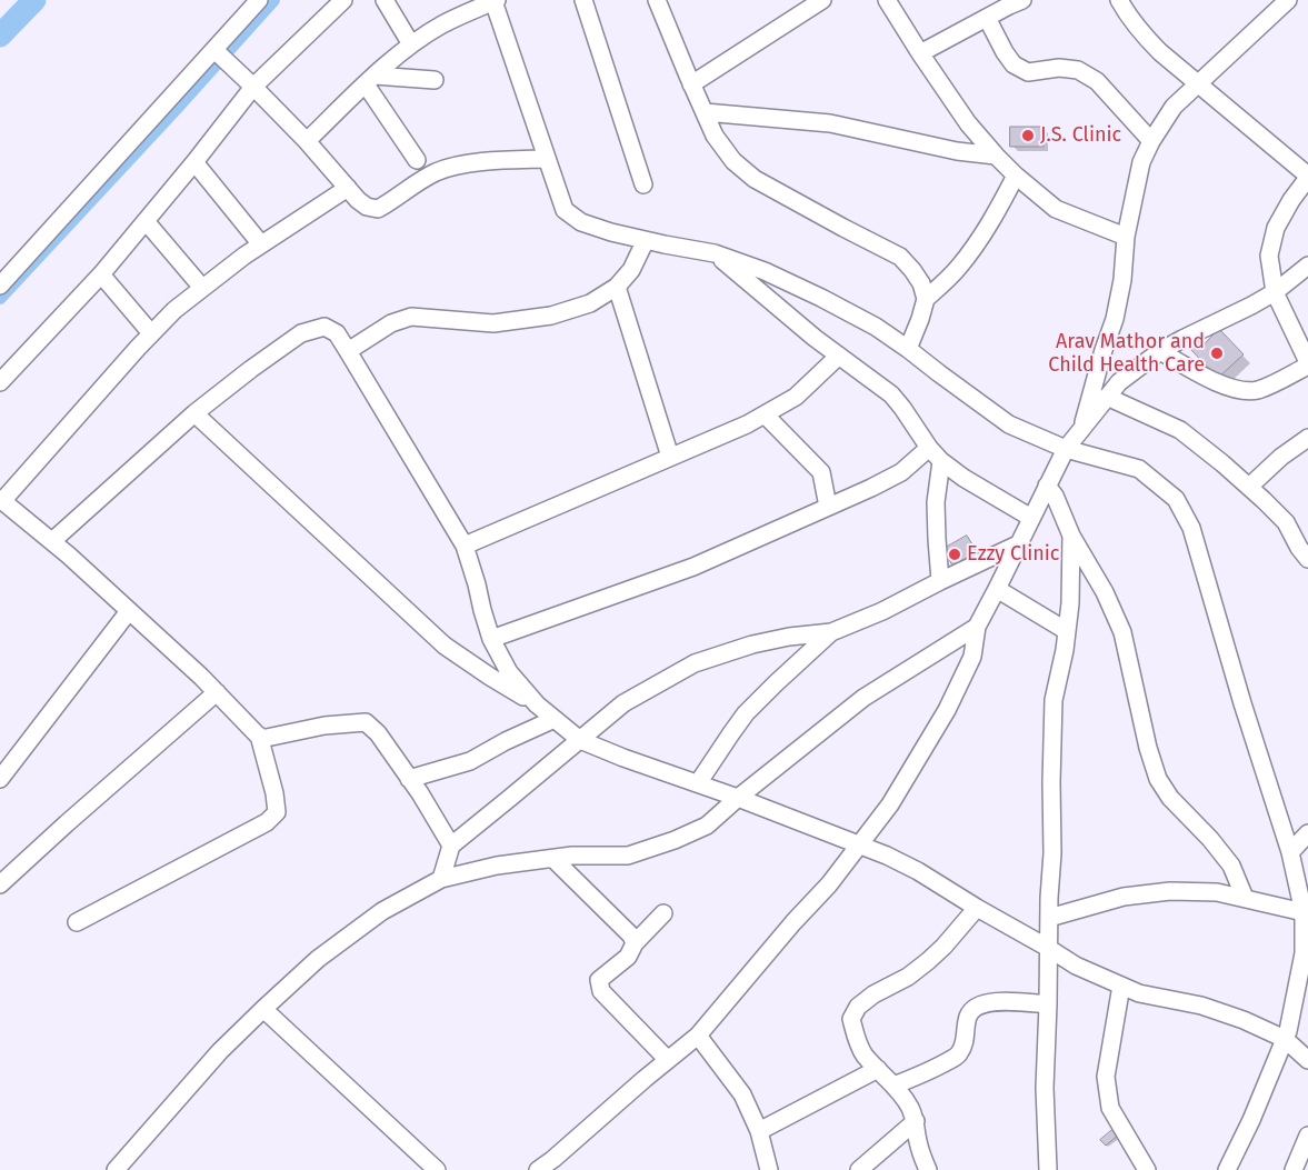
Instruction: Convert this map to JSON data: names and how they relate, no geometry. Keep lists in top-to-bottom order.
{
  "places": ["J.S. Clinic", "Arav Mathor and Child Health Care", "Ezzy Clinic"]
}
